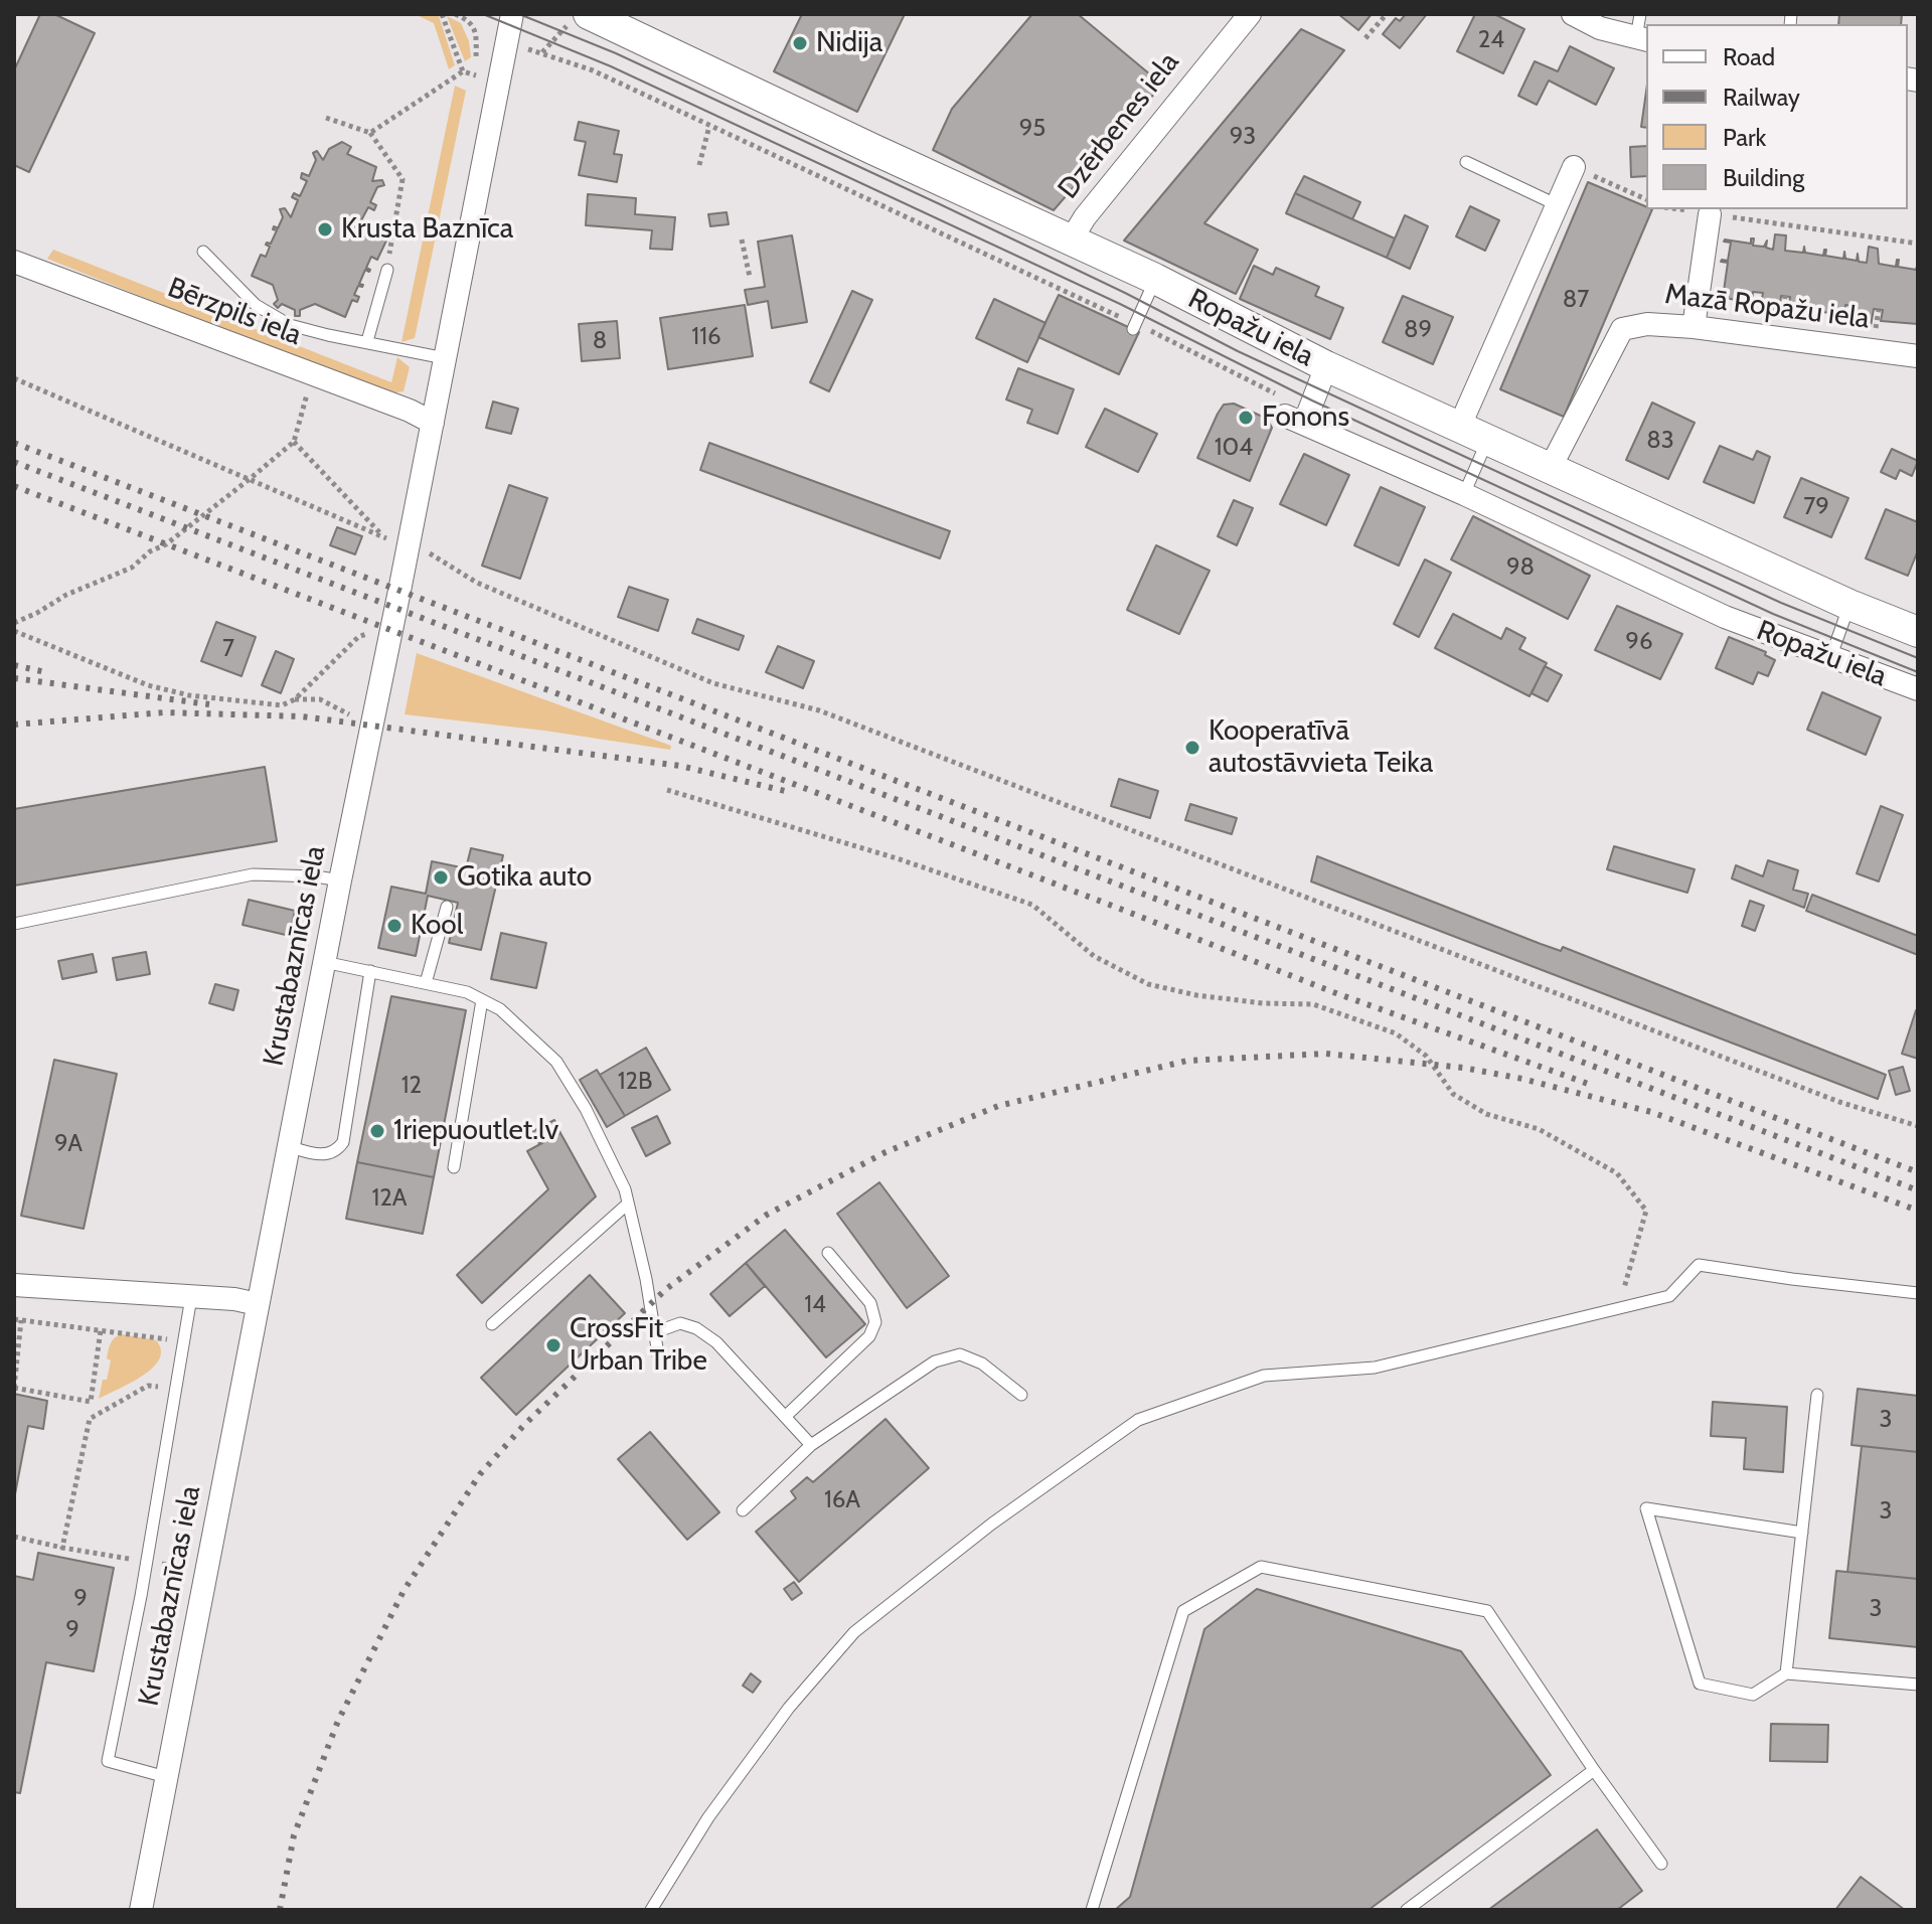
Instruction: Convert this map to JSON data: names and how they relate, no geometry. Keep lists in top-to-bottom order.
{
  "streets": {
    "street": [
      "Dzērbenes iela",
      "Mazā Ropažu iela",
      "Bērzpils iela",
      "Ropažu iela",
      "Krustabaznīcas iela"
    ]
  },
  "crossings": [
    ["Dzērbenes iela", "Ropažu iela"],
    ["Mazā Ropažu iela", "Ropažu iela"],
    ["Bērzpils iela", "Krustabaznīcas iela"]
  ],
  "places": [
    "Nidija",
    "Krusta Baznīca",
    "Fonons",
    "Kooperatīvā autostāvvieta Teika",
    "Gotika auto",
    "Kool",
    "1riepuoutlet.lv",
    "CrossFit Urban Tribe"
  ],
  "house_numbers": [
    "24",
    "95",
    "93",
    "87",
    "89",
    "116",
    "8",
    "83",
    "104",
    "79",
    "98",
    "96",
    "7",
    "12B",
    "12",
    "9A",
    "12A",
    "14",
    "3",
    "16A",
    "3",
    "9",
    "3",
    "9"
  ],
  "legend": [
    "Road",
    "Railway",
    "Park",
    "Building"
  ]
}
